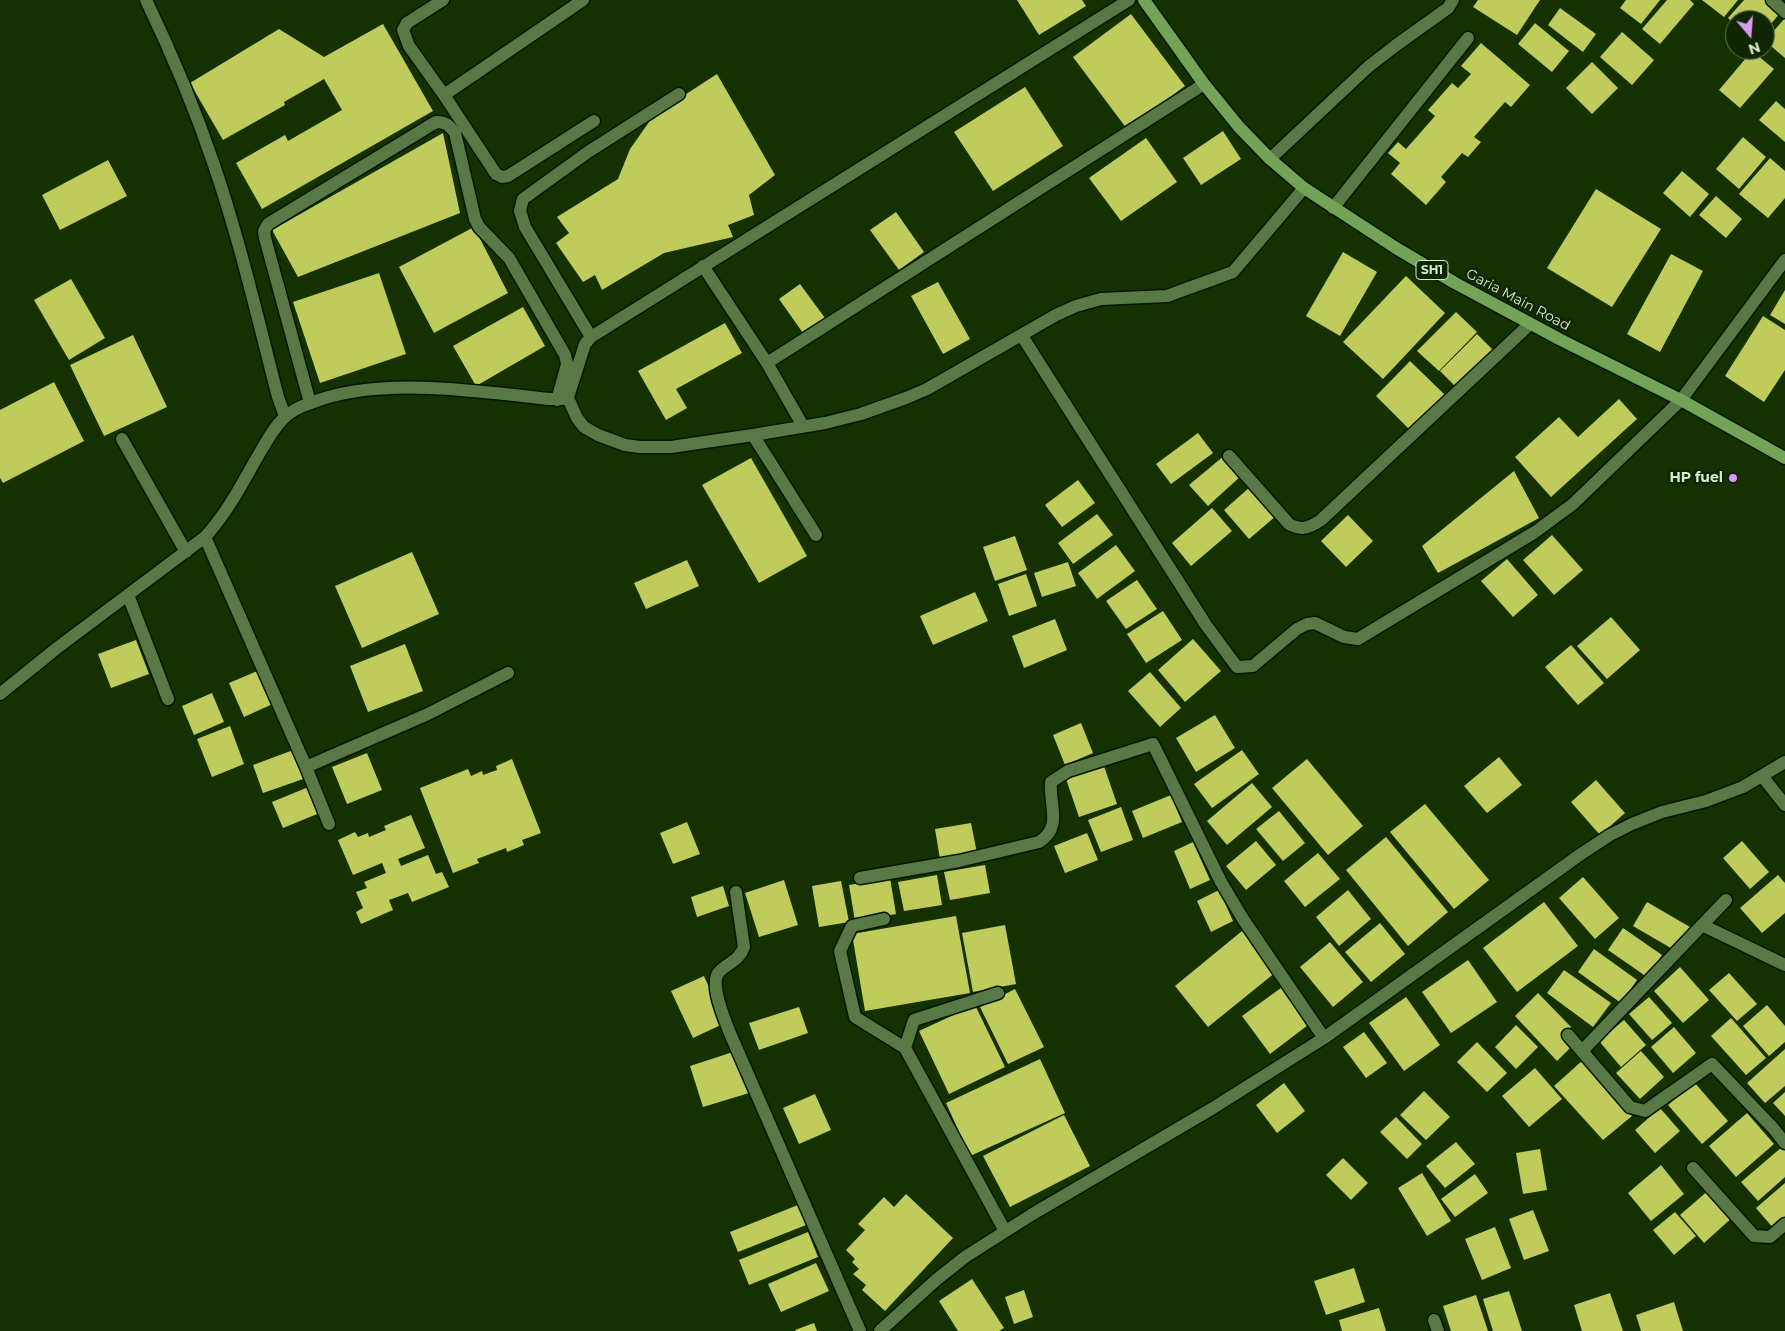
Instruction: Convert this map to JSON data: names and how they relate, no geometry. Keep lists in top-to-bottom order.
{
  "streets": {
    "main road": ["SH1", "Garia Main Road"]
  },
  "places": ["HP fuel"],
  "north": "bottom"
}
